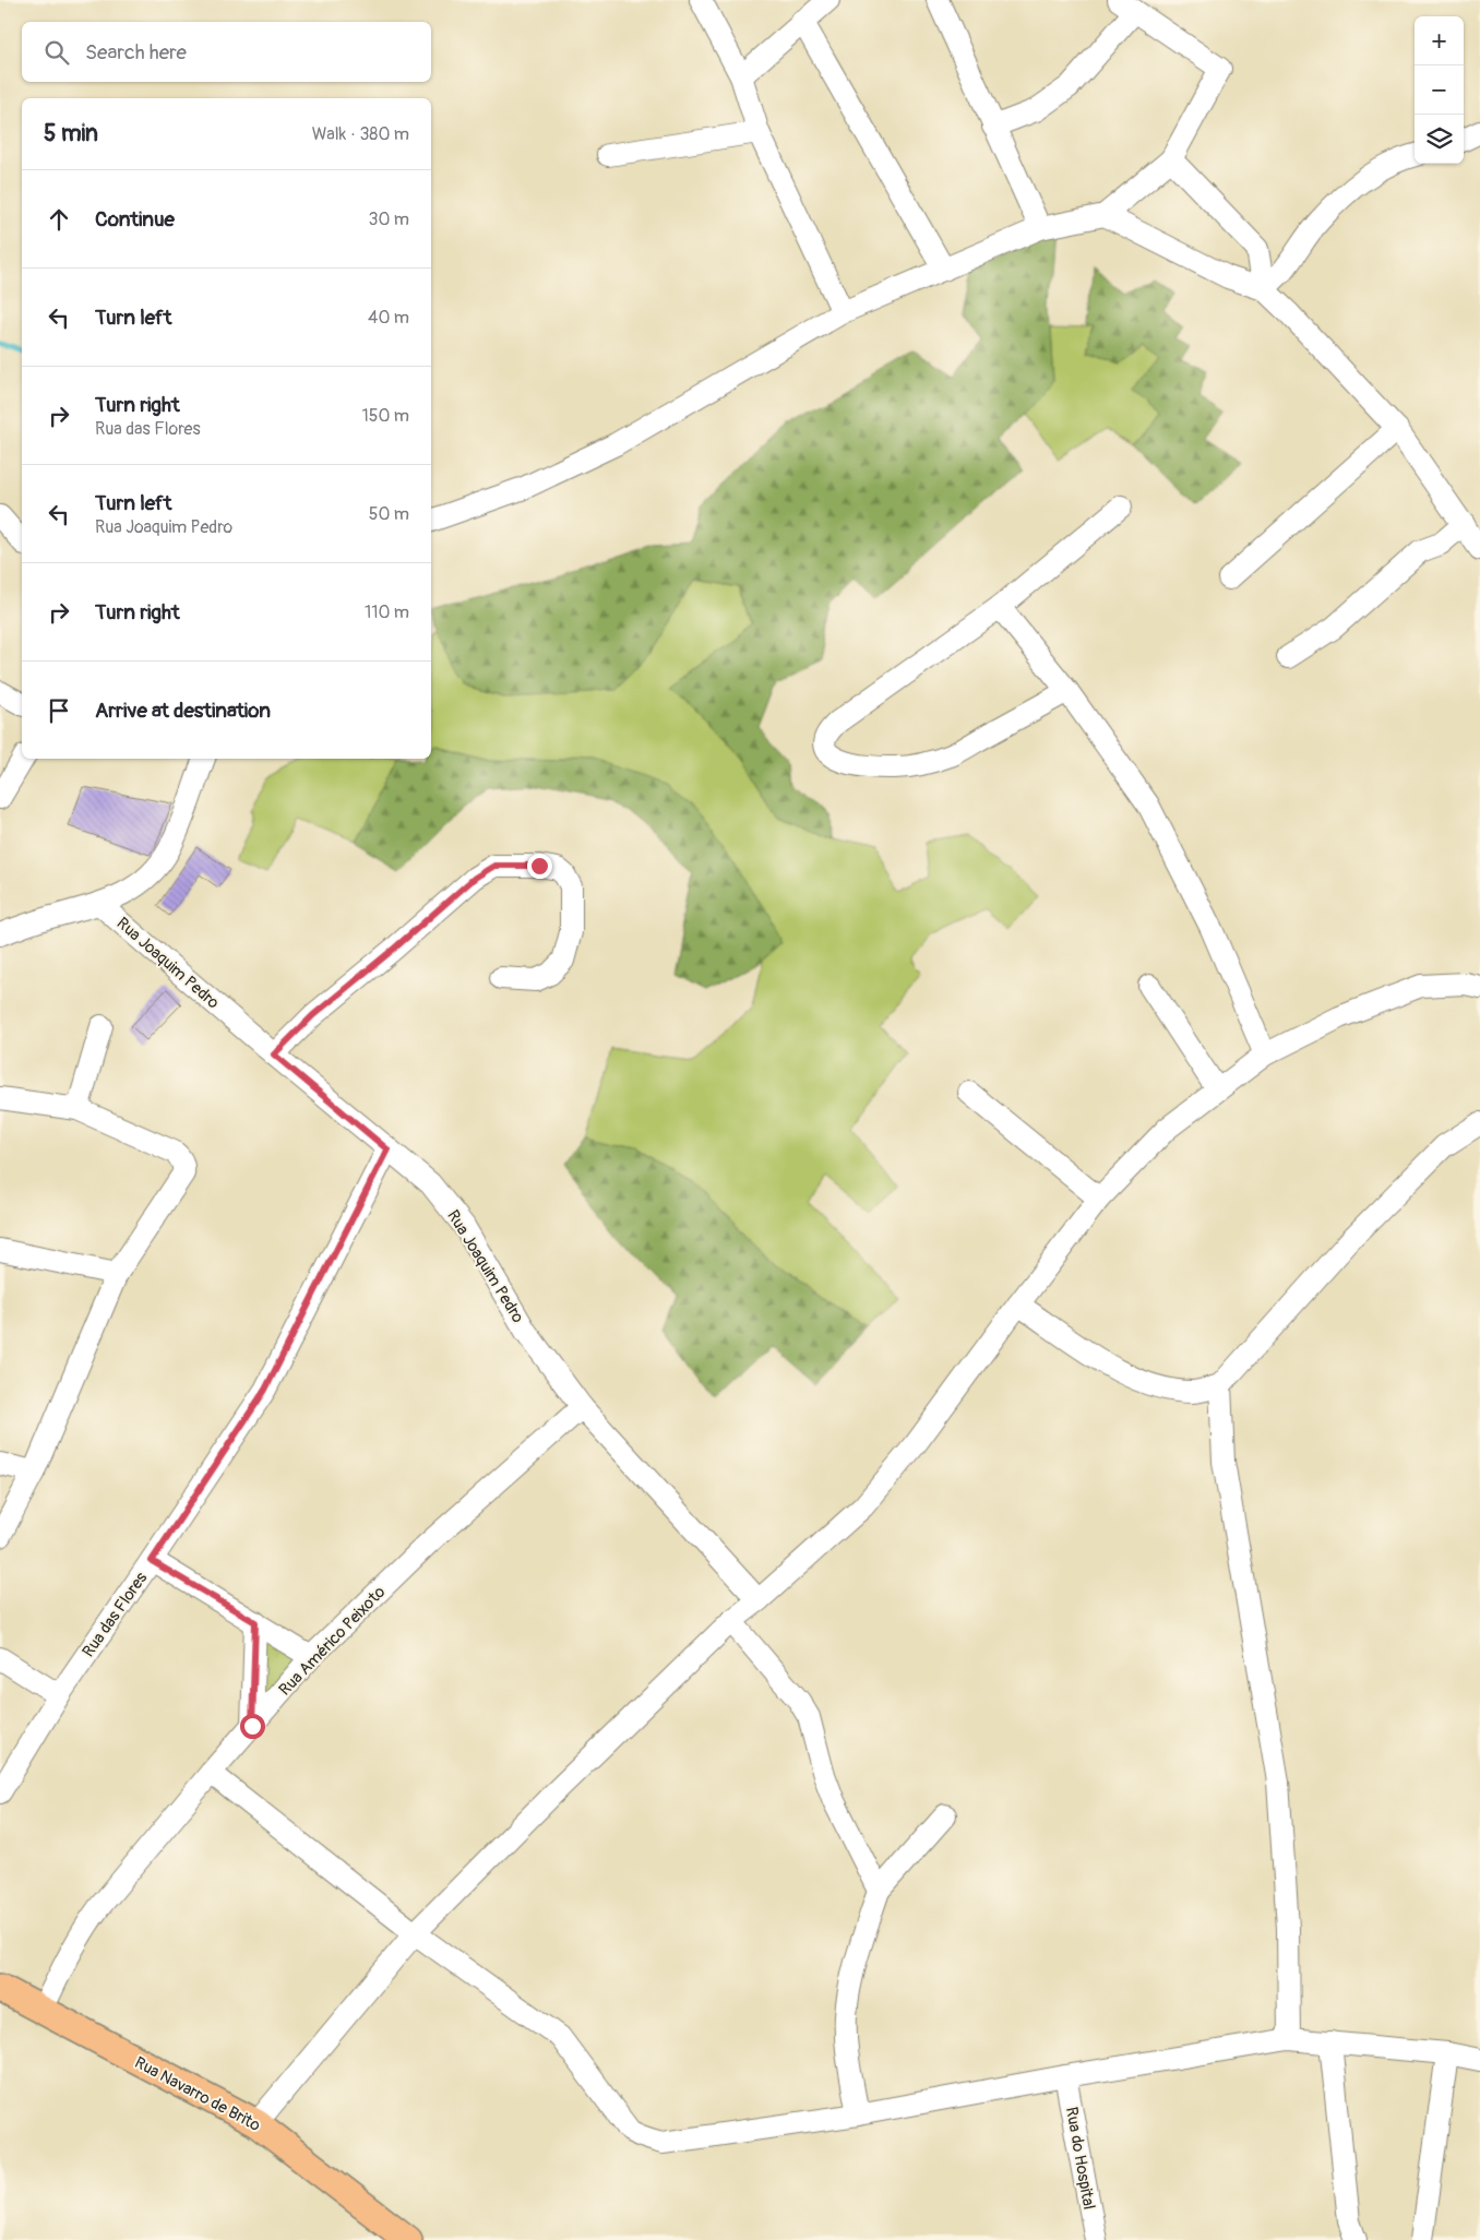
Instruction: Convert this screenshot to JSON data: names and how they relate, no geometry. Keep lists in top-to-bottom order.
{
  "streets": {
    "main road": ["Rua Navarro de Brito"],
    "street": [
      "Rua Joaquim Pedro",
      "Rua das Flores",
      "Rua Américo Peixoto",
      "Rua do Hospital"
    ]
  },
  "crossings": [
    ["Rua Joaquim Pedro", "Rua das Flores"],
    ["Rua Joaquim Pedro", "Rua Américo Peixoto"],
    ["Rua Américo Peixoto", "Rua Navarro de Brito"]
  ],
  "page": {
    "map_buttons": ["+", "−"],
    "search": "Search here",
    "heading": ["5 min", "Walk · 380 m"],
    "list": [
      ["Continue", "30 m"],
      ["Turn left", "40 m"],
      ["Turn right", "Rua das Flores", "150 m"],
      ["Turn left", "Rua Joaquim Pedro", "50 m"],
      ["Turn right", "110 m"],
      "Arrive at destination"
    ]
  }
}
